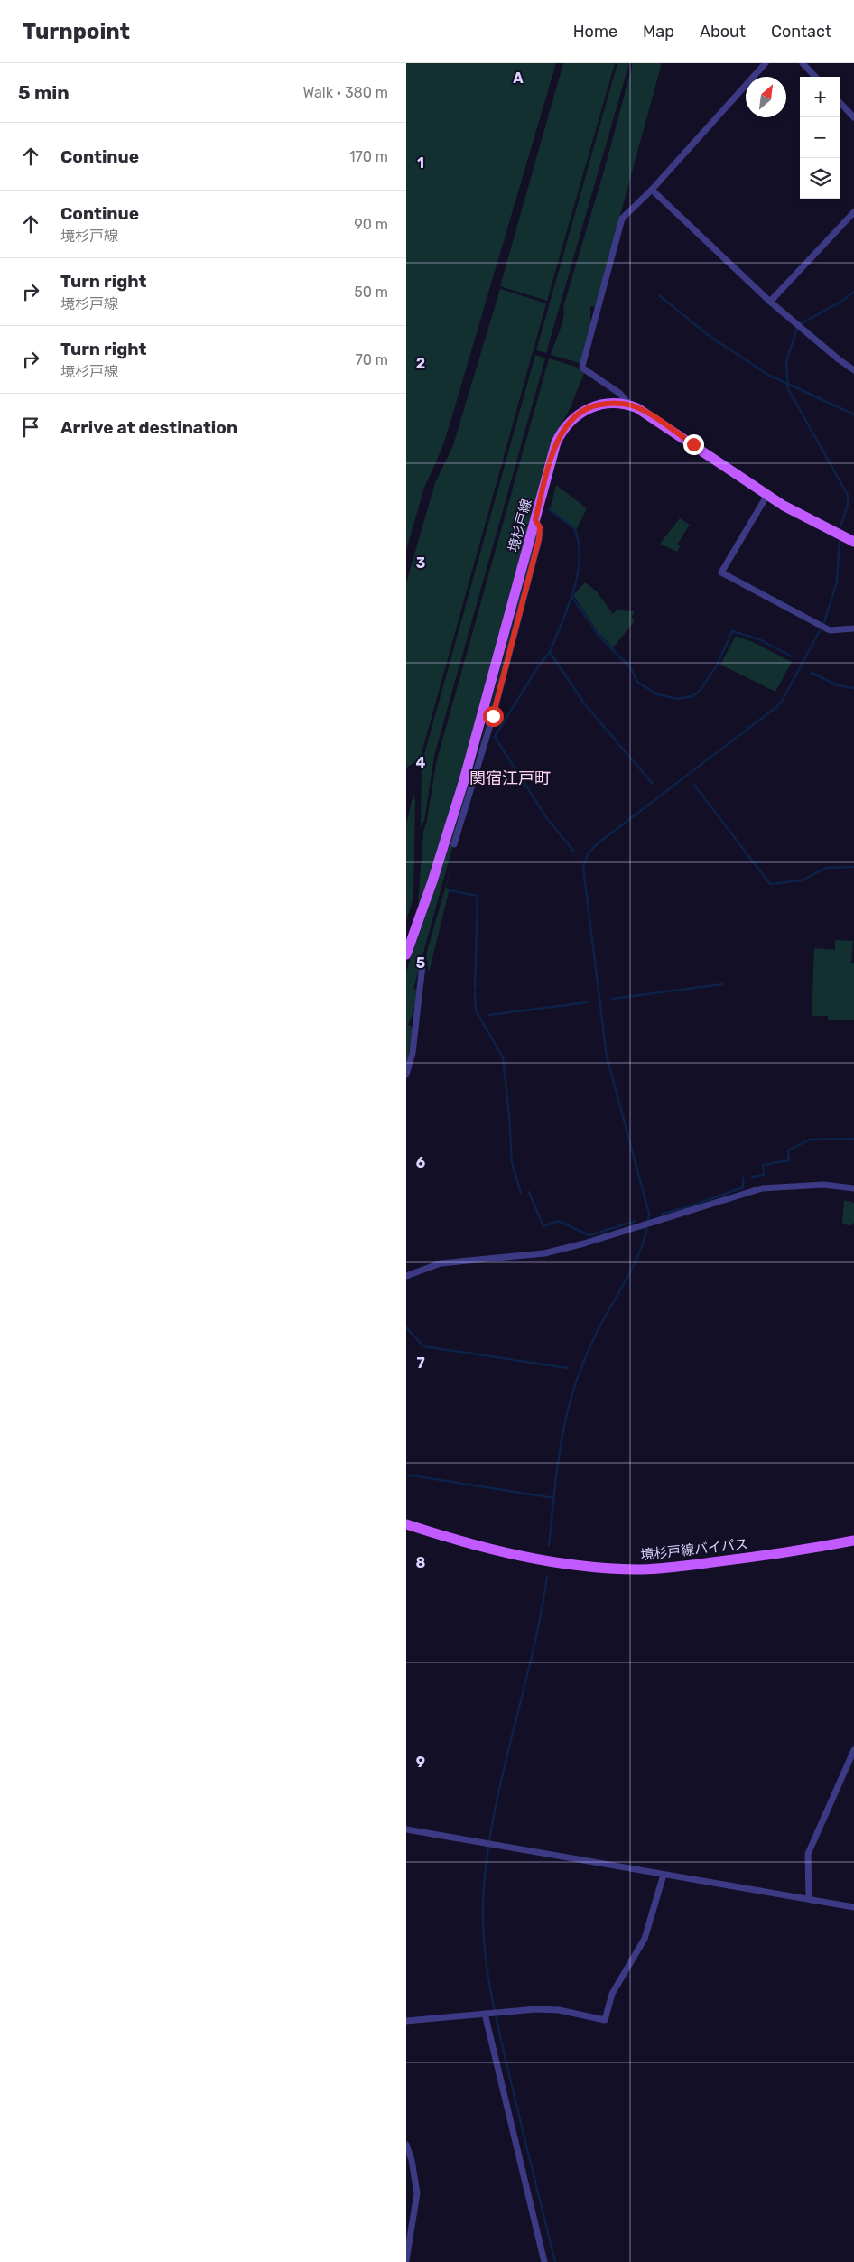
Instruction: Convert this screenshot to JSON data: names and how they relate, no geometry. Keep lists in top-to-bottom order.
{
  "streets": {
    "main road": ["境杉戸線", "境杉戸線バイパス"]
  },
  "districts": ["関宿江戸町"],
  "north": "top right",
  "page": {
    "header": "Turnpoint",
    "nav": [
      "Home",
      "Map",
      "About",
      "Contact"
    ],
    "heading": ["5 min", "Walk · 380 m"],
    "map_buttons": ["+", "−"],
    "list": [
      ["Continue", "170 m"],
      ["Continue", "境杉戸線", "90 m"],
      ["Turn right", "境杉戸線", "50 m"],
      ["Turn right", "境杉戸線", "70 m"],
      "Arrive at destination"
    ]
  },
  "grid": {
    "columns": ["A"],
    "rows": [
      "1",
      "2",
      "3",
      "4",
      "5",
      "6",
      "7",
      "8",
      "9"
    ]
  }
}
